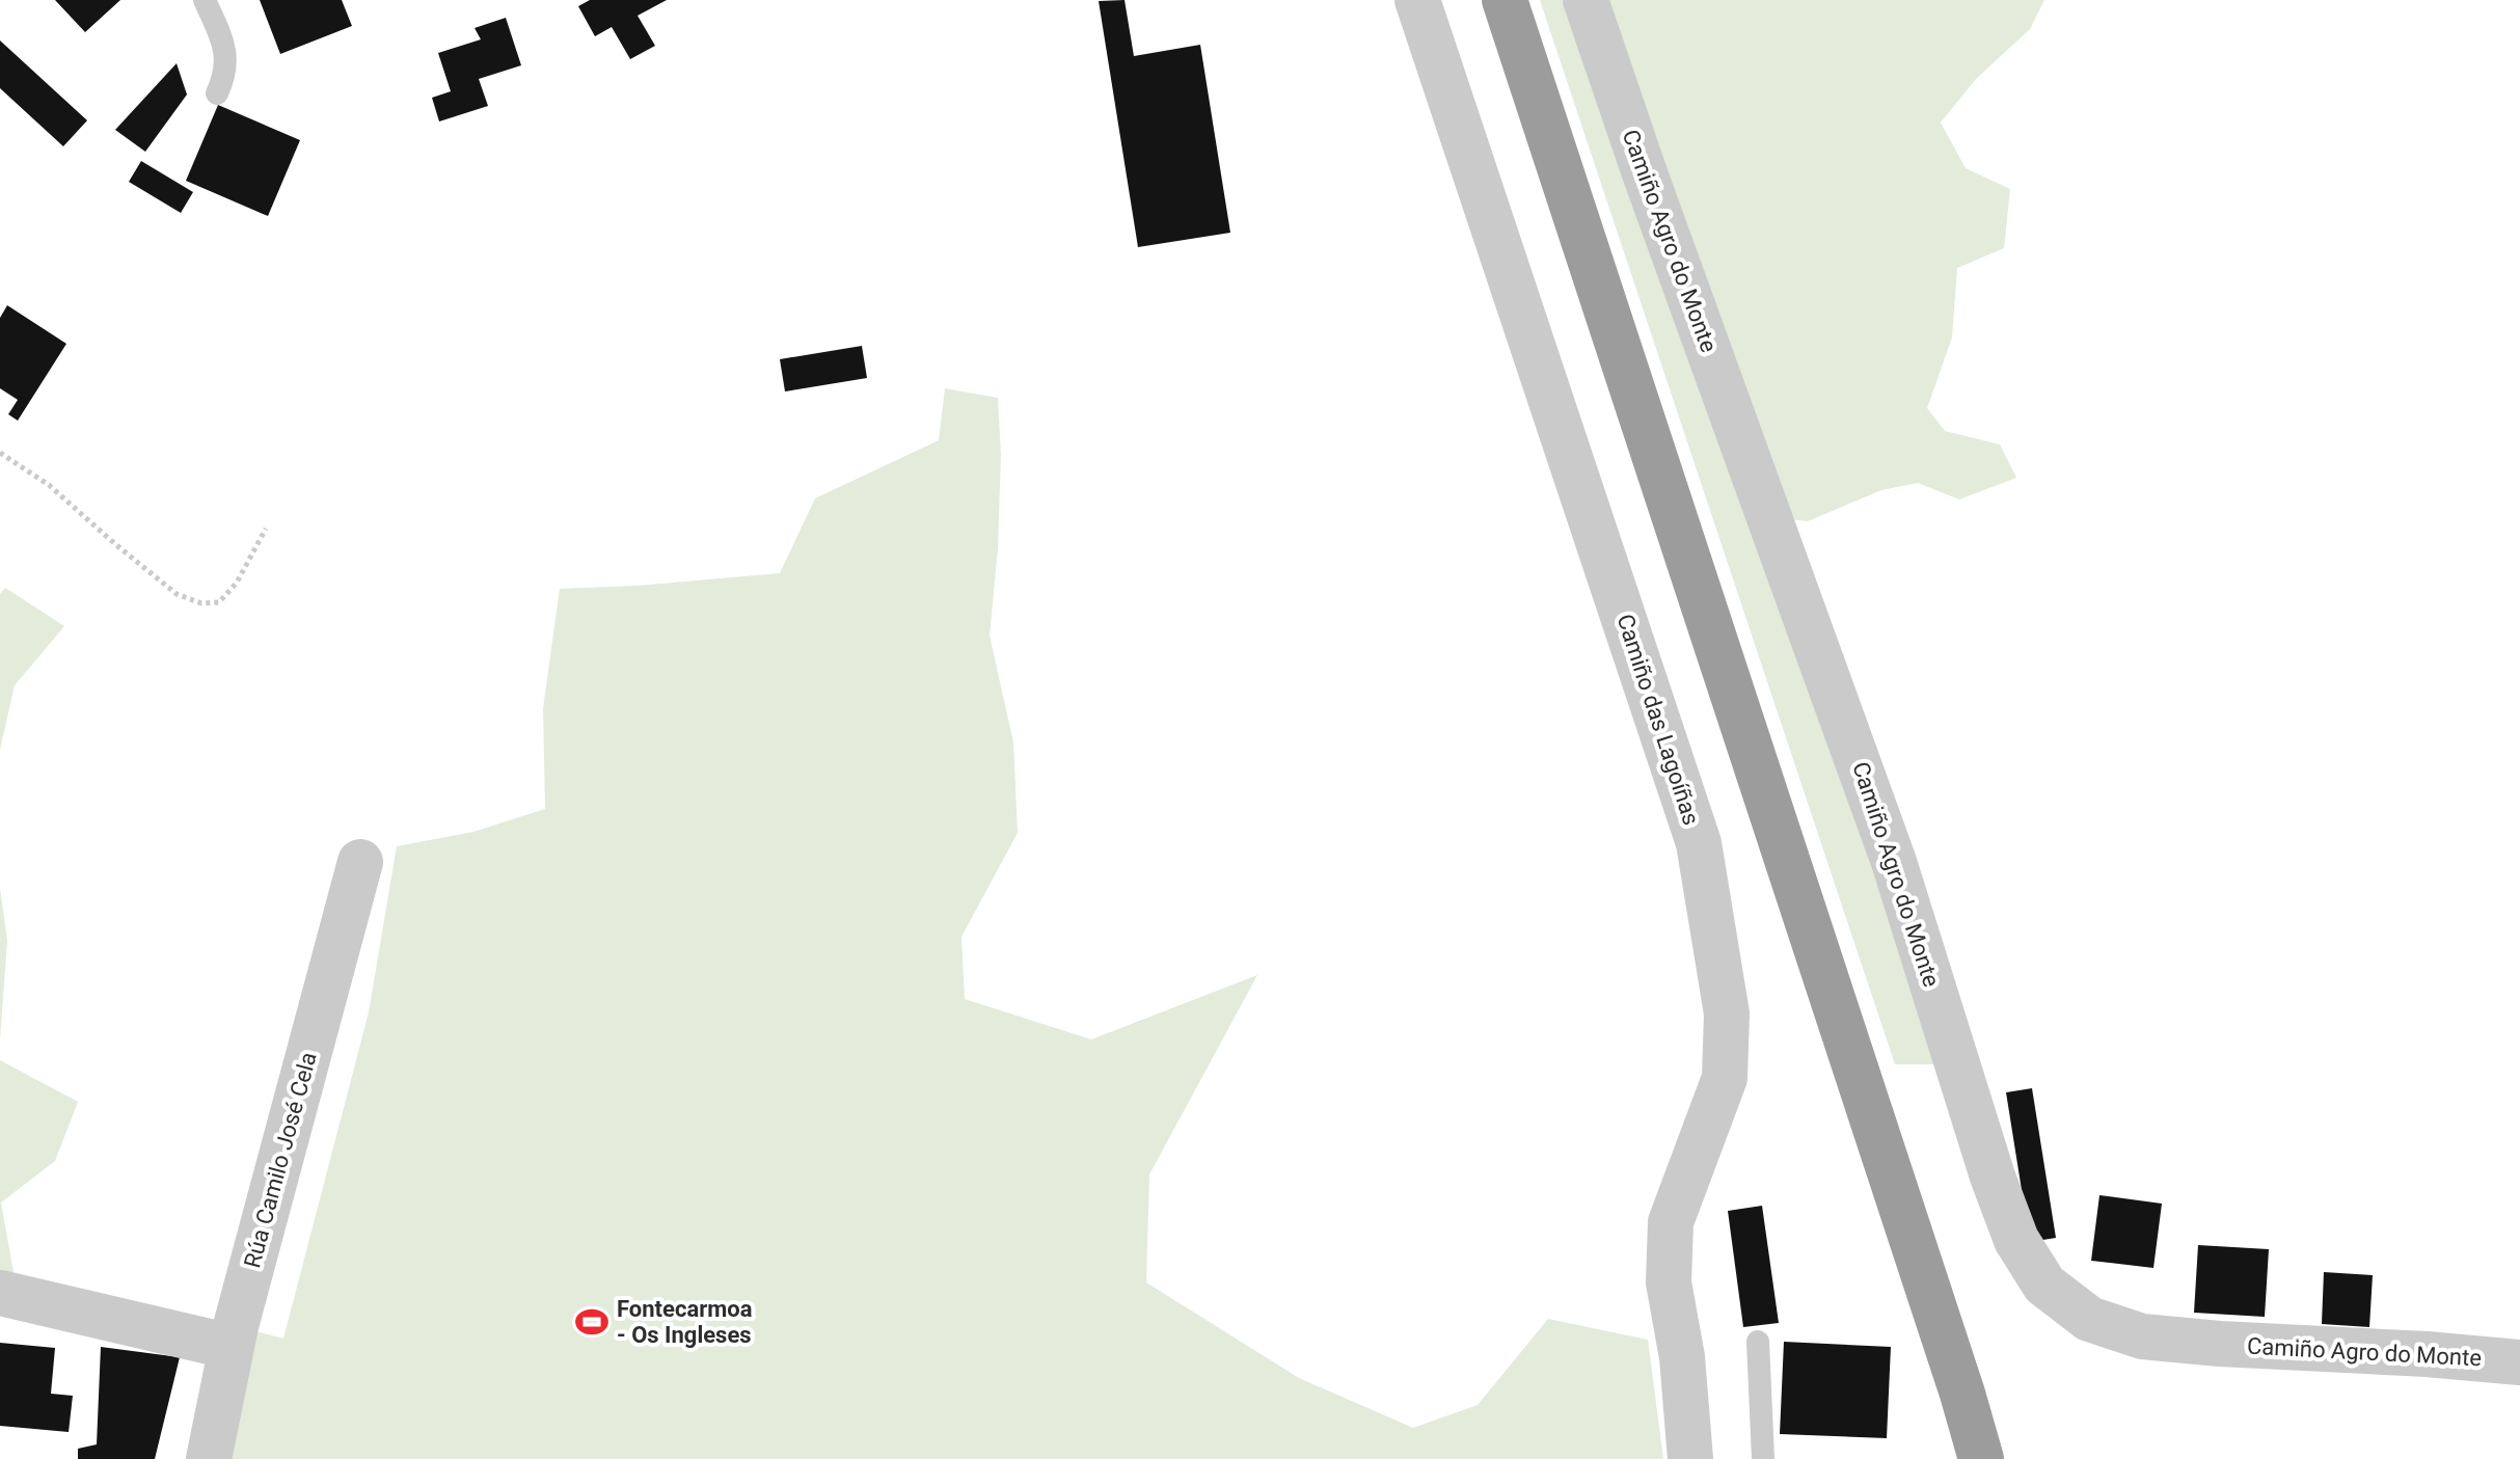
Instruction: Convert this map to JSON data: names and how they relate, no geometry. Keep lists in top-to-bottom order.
{
  "streets": {
    "street": ["Camiño Agro do Monte", "Camiño das Lagoíñas", "Rúa Camilo José Cela"]
  },
  "places": {
    "sports": ["Fontecarmoa - Os Ingleses"]
  }
}
